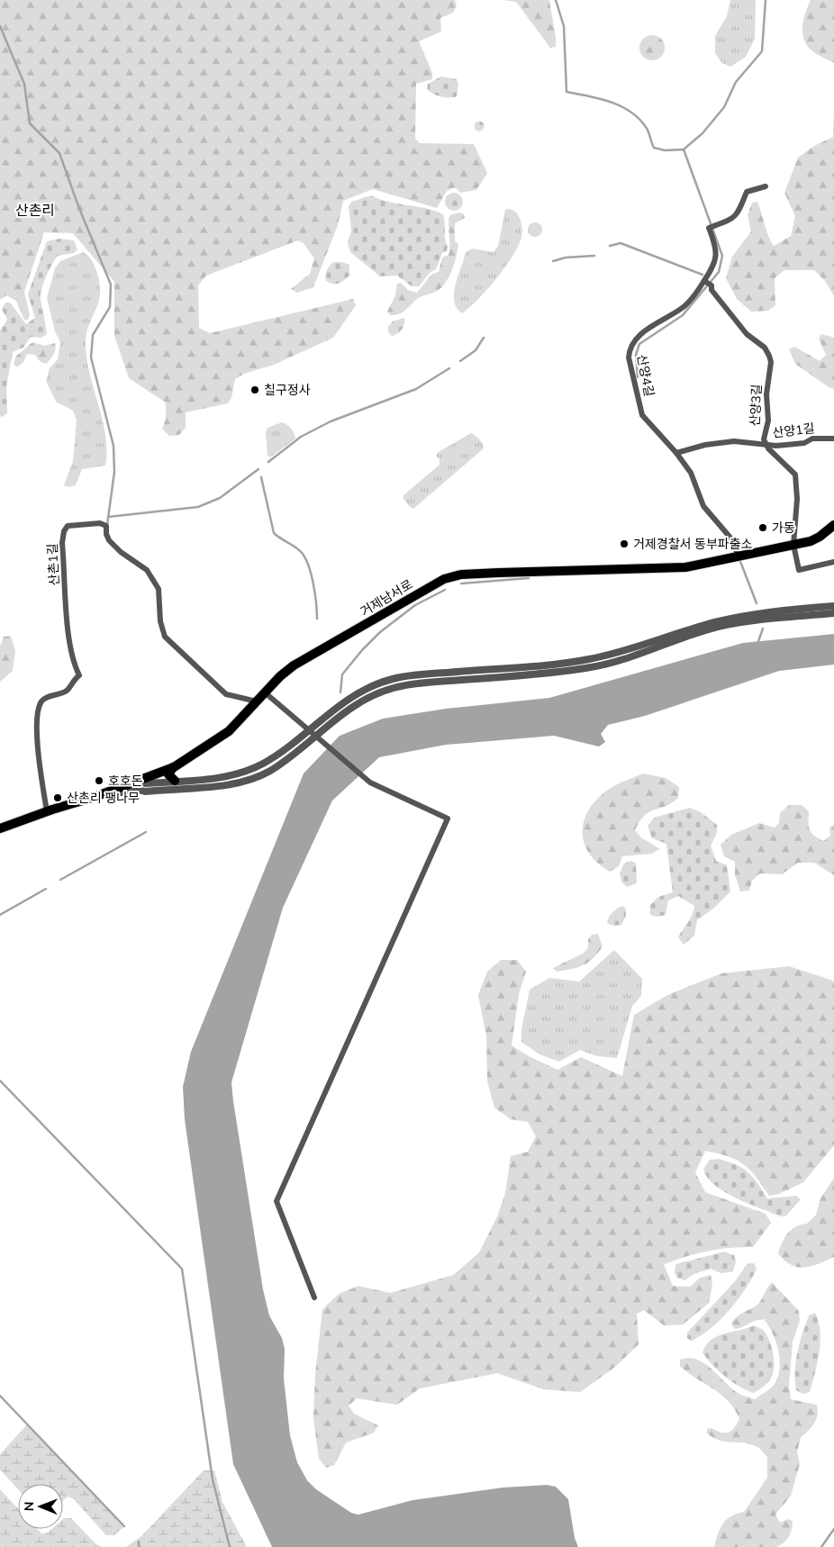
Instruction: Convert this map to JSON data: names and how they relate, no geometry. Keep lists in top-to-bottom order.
{
  "streets": {
    "main road": ["거제남서로"],
    "street": [
      "산양4길",
      "산양3길",
      "산양1길",
      "산촌1길"
    ]
  },
  "crossings": [
    ["산양4길", "산양3길"],
    ["산양4길", "산양1길"],
    ["산양4길", "거제남서로"],
    ["산양3길", "산양1길"],
    ["산양3길", "거제남서로"],
    ["산촌1길", "거제남서로"]
  ],
  "districts": ["산촌리"],
  "places": [
    "칠구정사",
    "가동",
    "거제경찰서 동부파출소",
    "호호돈",
    "산촌리 팽나무"
  ],
  "north": "left"
}
